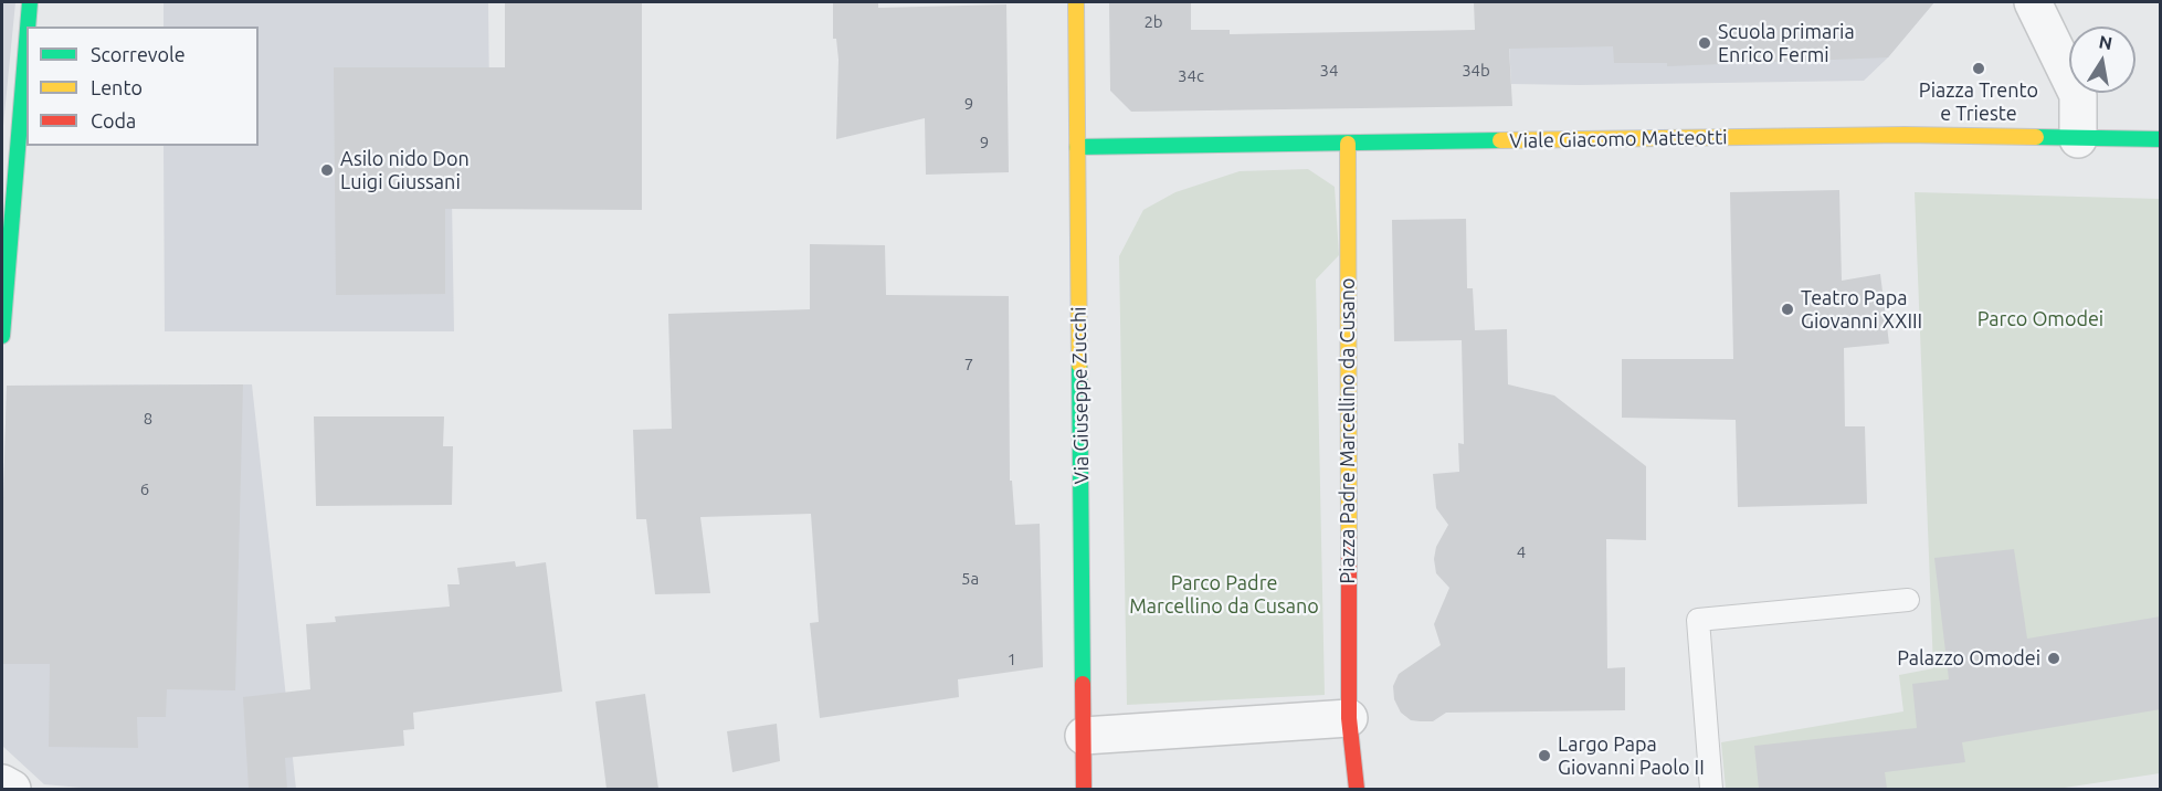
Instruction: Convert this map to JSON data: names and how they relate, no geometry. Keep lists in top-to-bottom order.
{
  "streets": {
    "street": ["Viale Giacomo Matteotti", "Via Giuseppe Zucchi", "Piazza Padre Marcellino da Cusano"]
  },
  "crossings": [
    ["Viale Giacomo Matteotti", "Via Giuseppe Zucchi"],
    ["Viale Giacomo Matteotti", "Piazza Padre Marcellino da Cusano"]
  ],
  "parks": ["Parco Omodei", "Parco Padre Marcellino da Cusano"],
  "places": [
    "Scuola primaria Enrico Fermi",
    "Piazza Trento e Trieste",
    "Asilo nido Don Luigi Giussani",
    "Teatro Papa Giovanni XXIII",
    "Palazzo Omodei",
    "Largo Papa Giovanni Paolo II"
  ],
  "house_numbers": [
    "2b",
    "34",
    "34b",
    "34c",
    "9",
    "9",
    "7",
    "8",
    "6",
    "4",
    "5a",
    "1"
  ],
  "legend": ["Scorrevole", "Lento", "Coda"],
  "north": "top"
}
